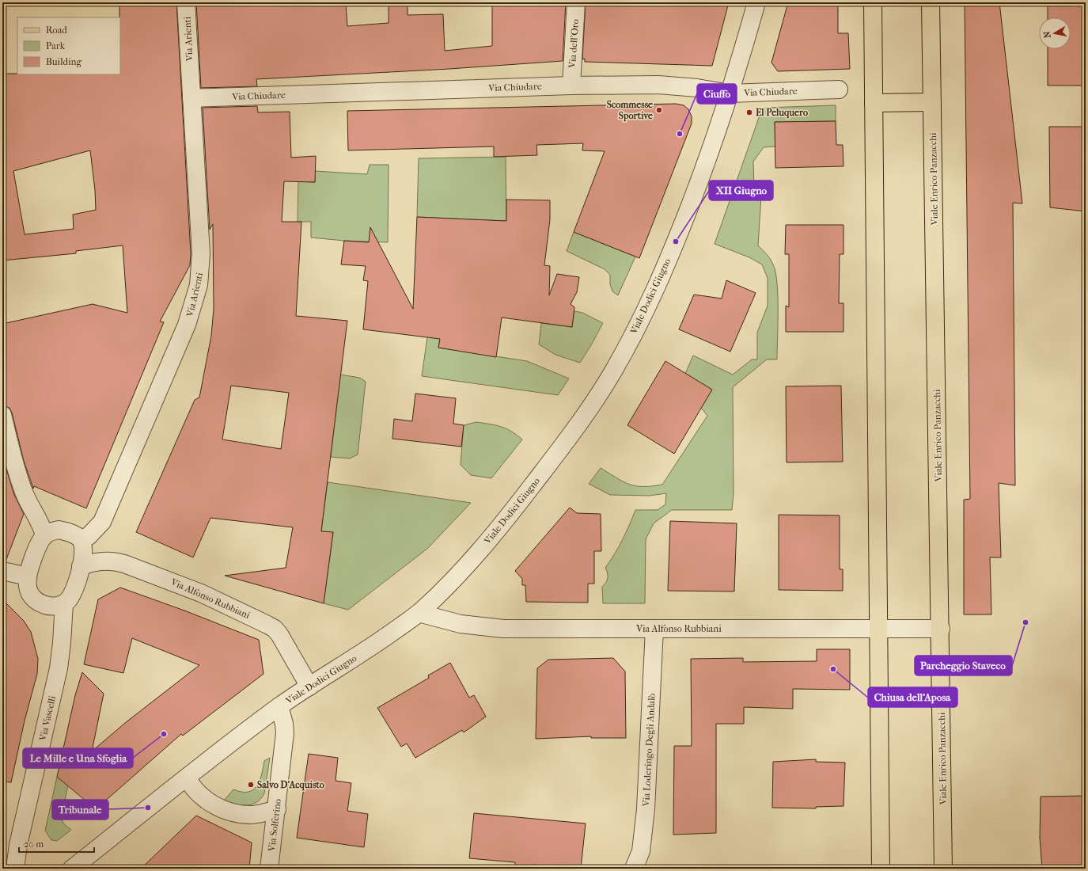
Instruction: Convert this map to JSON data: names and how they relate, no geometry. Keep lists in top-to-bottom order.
{
  "streets": {
    "main road": ["Viale Enrico Panzacchi"],
    "street": [
      "Via Arienti",
      "Via dell'Oro",
      "Via Chiudare",
      "Viale Dodici Giugno",
      "Via Alfonso Rubbiani",
      "Via Vascelli",
      "Via Loderingo Degli Andalò",
      "Via Solferino"
    ]
  },
  "crossings": [
    ["Via Arienti", "Via Chiudare"],
    ["Via Arienti", "Via Alfonso Rubbiani"],
    ["Via Arienti", "Via Vascelli"],
    ["Via dell'Oro", "Via Chiudare"],
    ["Via Chiudare", "Viale Dodici Giugno"],
    ["Viale Enrico Panzacchi", "Via Alfonso Rubbiani"],
    ["Viale Dodici Giugno", "Via Alfonso Rubbiani"],
    ["Viale Dodici Giugno", "Via Solferino"],
    ["Via Alfonso Rubbiani", "Via Vascelli"],
    ["Via Alfonso Rubbiani", "Via Loderingo Degli Andalò"]
  ],
  "places": [
    "Scommesse Sportive",
    "El Peluquero",
    "Ciuffo",
    "XII Giugno",
    "Parcheggio Staveco",
    "Chiusa dell'Aposa",
    "Le Mille e Una Sfoglia",
    "Salvo D'Acquisto",
    "Tribunale"
  ],
  "legend": ["Road", "Park", "Building"],
  "scale_bar": "20 m",
  "north": "left"
}
